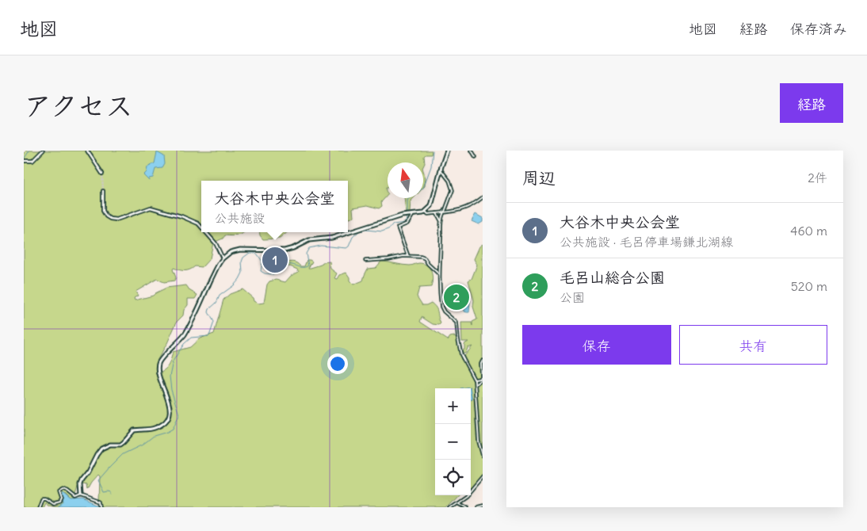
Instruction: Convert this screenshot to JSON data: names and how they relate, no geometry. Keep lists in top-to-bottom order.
{
  "north": "top",
  "page": {
    "header": "地図",
    "nav": ["地図", "経路", "保存済み"],
    "title": "アクセス",
    "buttons": [
      "経路",
      ["保存", "共有"]
    ],
    "heading": ["周辺", "2件"],
    "popup": ["大谷木中央公会堂", "公共施設"],
    "list": [
      {
        "mark": "1",
        "name": "大谷木中央公会堂",
        "note": "公共施設 · 毛呂停車場鎌北湖線",
        "value": "460 m"
      },
      {
        "mark": "2",
        "name": "毛呂山総合公園",
        "note": "公園",
        "value": "520 m"
      }
    ],
    "pins": ["1", "2"],
    "map_buttons": ["+", "−"]
  }
}
